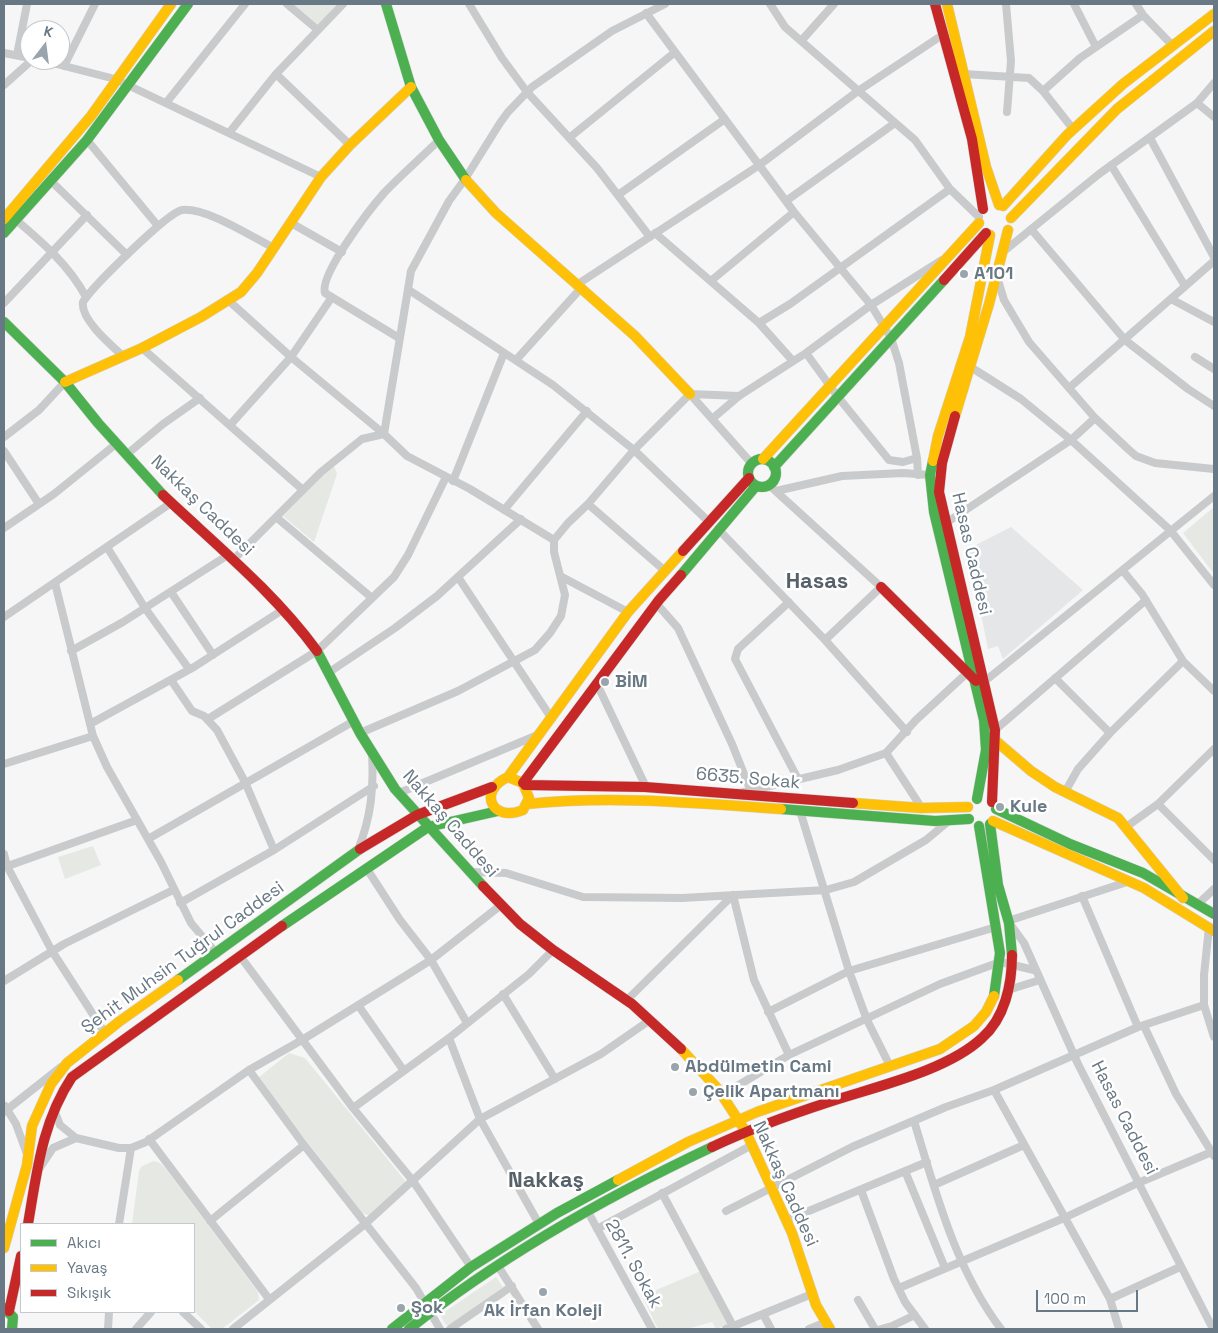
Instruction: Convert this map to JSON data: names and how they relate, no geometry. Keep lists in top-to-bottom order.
{
  "streets": {
    "main road": [
      "Nakkaş Caddesi",
      "Hasas Caddesi",
      "6635. Sokak",
      "Şehit Muhsin Tuğrul Caddesi"
    ],
    "street": ["2811. Sokak"]
  },
  "crossings": [
    ["Nakkaş Caddesi", "Şehit Muhsin Tuğrul Caddesi"],
    ["Hasas Caddesi", "6635. Sokak"],
    ["6635. Sokak", "Şehit Muhsin Tuğrul Caddesi"]
  ],
  "districts": ["Hasas", "Nakkaş"],
  "places": [
    "A101",
    "BİM",
    "Kule",
    "Abdülmetin Cami",
    "Çelik Apartmanı",
    "Ak İrfan Koleji",
    "Şok"
  ],
  "legend": ["Akıcı", "Yavaş", "Sıkışık"],
  "scale_bar": "100 m",
  "north": "top"
}
